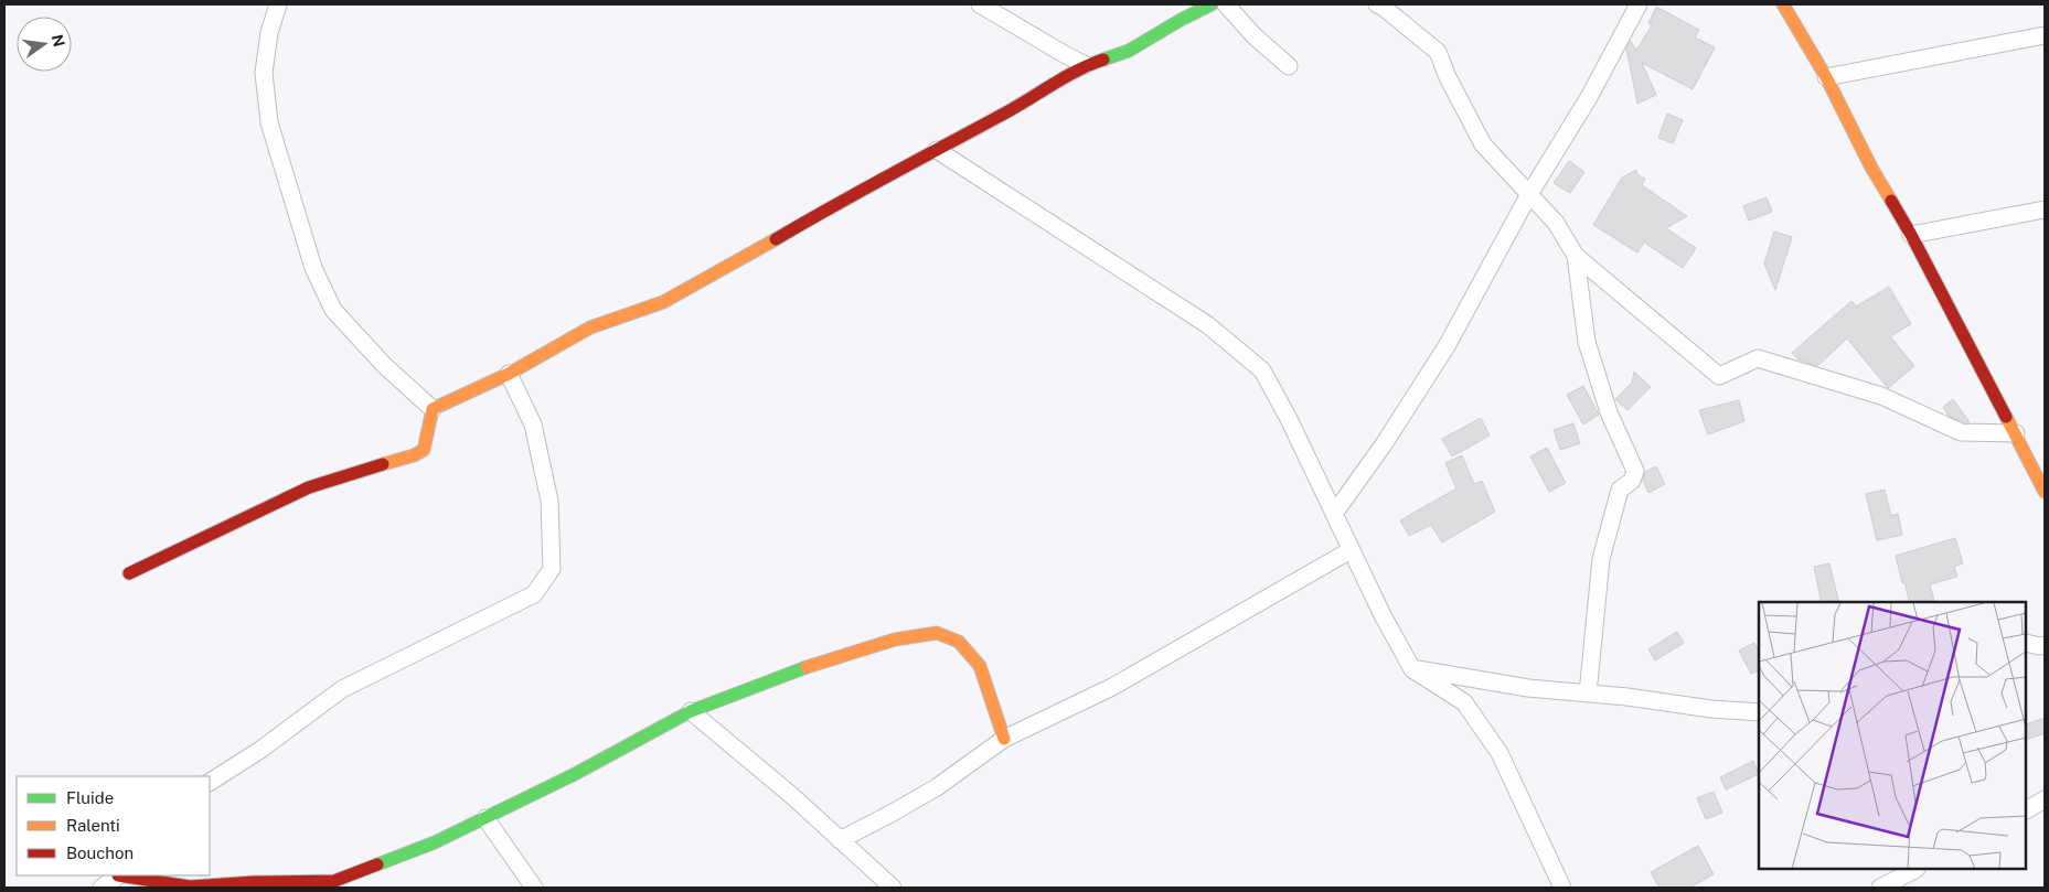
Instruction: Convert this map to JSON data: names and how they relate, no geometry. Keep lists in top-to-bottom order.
{
  "legend": ["Fluide", "Ralenti", "Bouchon"],
  "north": "right"
}
